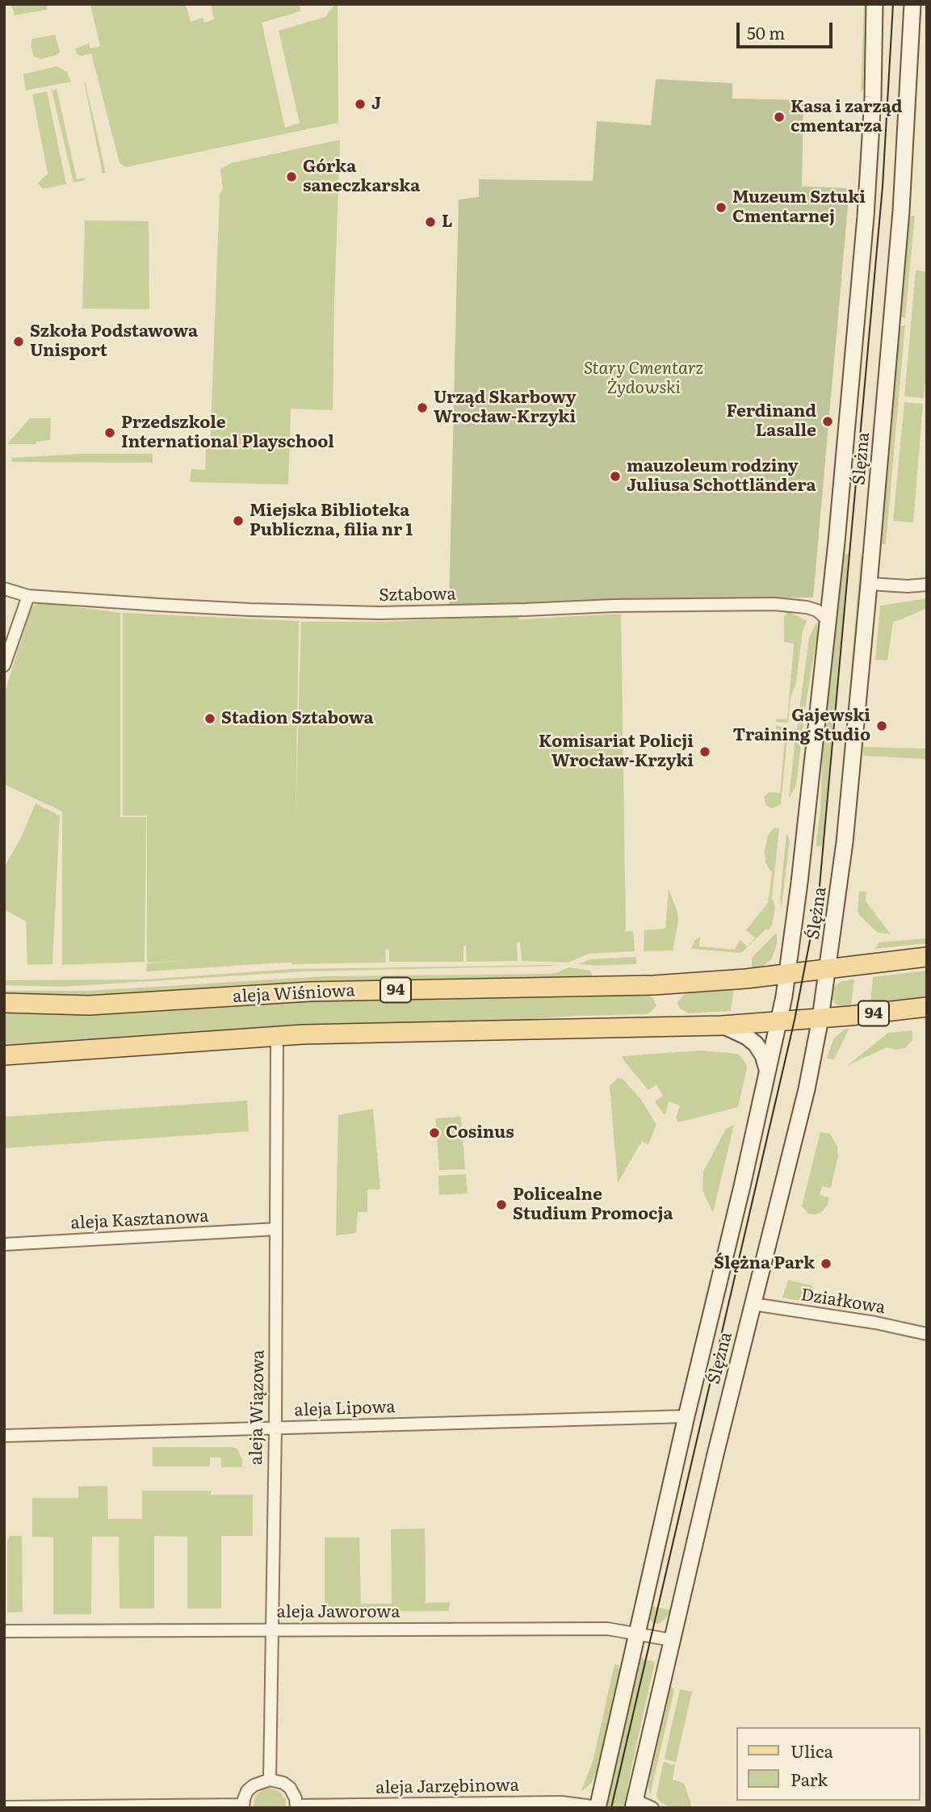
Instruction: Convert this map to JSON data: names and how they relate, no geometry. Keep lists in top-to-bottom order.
{
  "streets": {
    "main road": ["Ślężna", "94", "aleja Wiśniowa"],
    "street": [
      "Sztabowa",
      "aleja Kasztanowa",
      "Działkowa",
      "aleja Wiązowa",
      "aleja Lipowa",
      "aleja Jaworowa",
      "aleja Jarzębinowa"
    ]
  },
  "crossings": [
    ["Ślężna", "Sztabowa"],
    ["Ślężna", "94"],
    ["Ślężna", "aleja Wiśniowa"],
    ["Ślężna", "Działkowa"],
    ["Ślężna", "aleja Lipowa"],
    ["Ślężna", "aleja Jaworowa"],
    ["Ślężna", "aleja Jarzębinowa"],
    ["94", "aleja Wiśniowa"],
    ["94", "aleja Wiązowa"],
    ["aleja Kasztanowa", "aleja Wiązowa"],
    ["aleja Wiązowa", "aleja Lipowa"],
    ["aleja Wiązowa", "aleja Jaworowa"]
  ],
  "parks": ["Stary Cmentarz Żydowski"],
  "places": [
    "J",
    "Kasa i zarząd cmentarza",
    "Górka saneczkarska",
    "Muzeum Sztuki Cmentarnej",
    "L",
    "Szkoła Podstawowa Unisport",
    "Urząd Skarbowy Wrocław-Krzyki",
    "Ferdinand Lasalle",
    "Przedszkole International Playschool",
    "mauzoleum rodziny Juliusa Schottländera",
    "Miejska Biblioteka Publiczna, filia nr 1",
    "Stadion Sztabowa",
    "Gajewski Training Studio",
    "Komisariat Policji Wrocław-Krzyki",
    "Cosinus",
    "Policealne Studium Promocja",
    "Ślężna Park"
  ],
  "legend": ["Ulica", "Park"],
  "scale_bar": "50 m"
}
